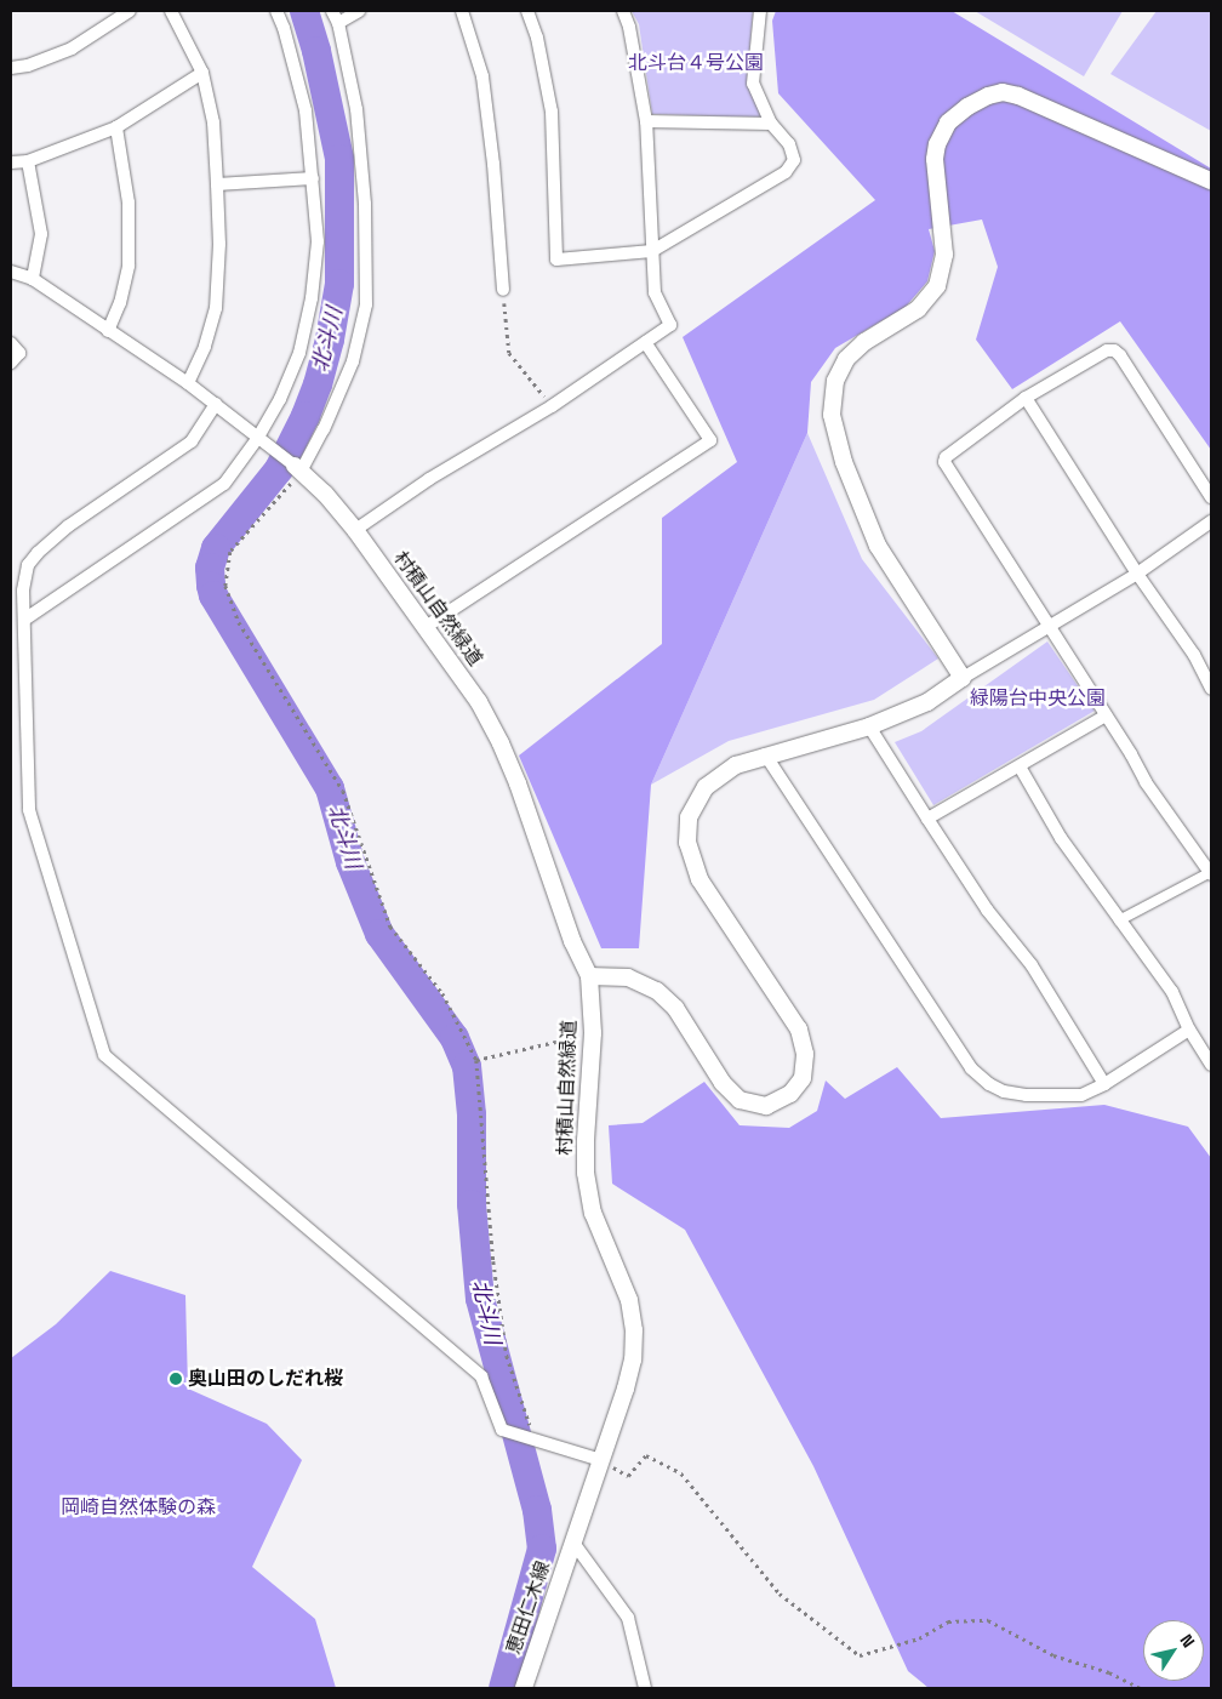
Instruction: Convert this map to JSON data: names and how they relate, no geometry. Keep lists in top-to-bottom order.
{
  "streets": {
    "street": ["村積山自然緑道", "恵田仁木線"]
  },
  "crossings": [
    ["村積山自然緑道", "恵田仁木線"]
  ],
  "water": ["北斗川"],
  "parks": ["北斗台４号公園", "緑陽台中央公園", "岡崎自然体験の森"],
  "places": ["奥山田のしだれ桜"],
  "north": "top right"
}
